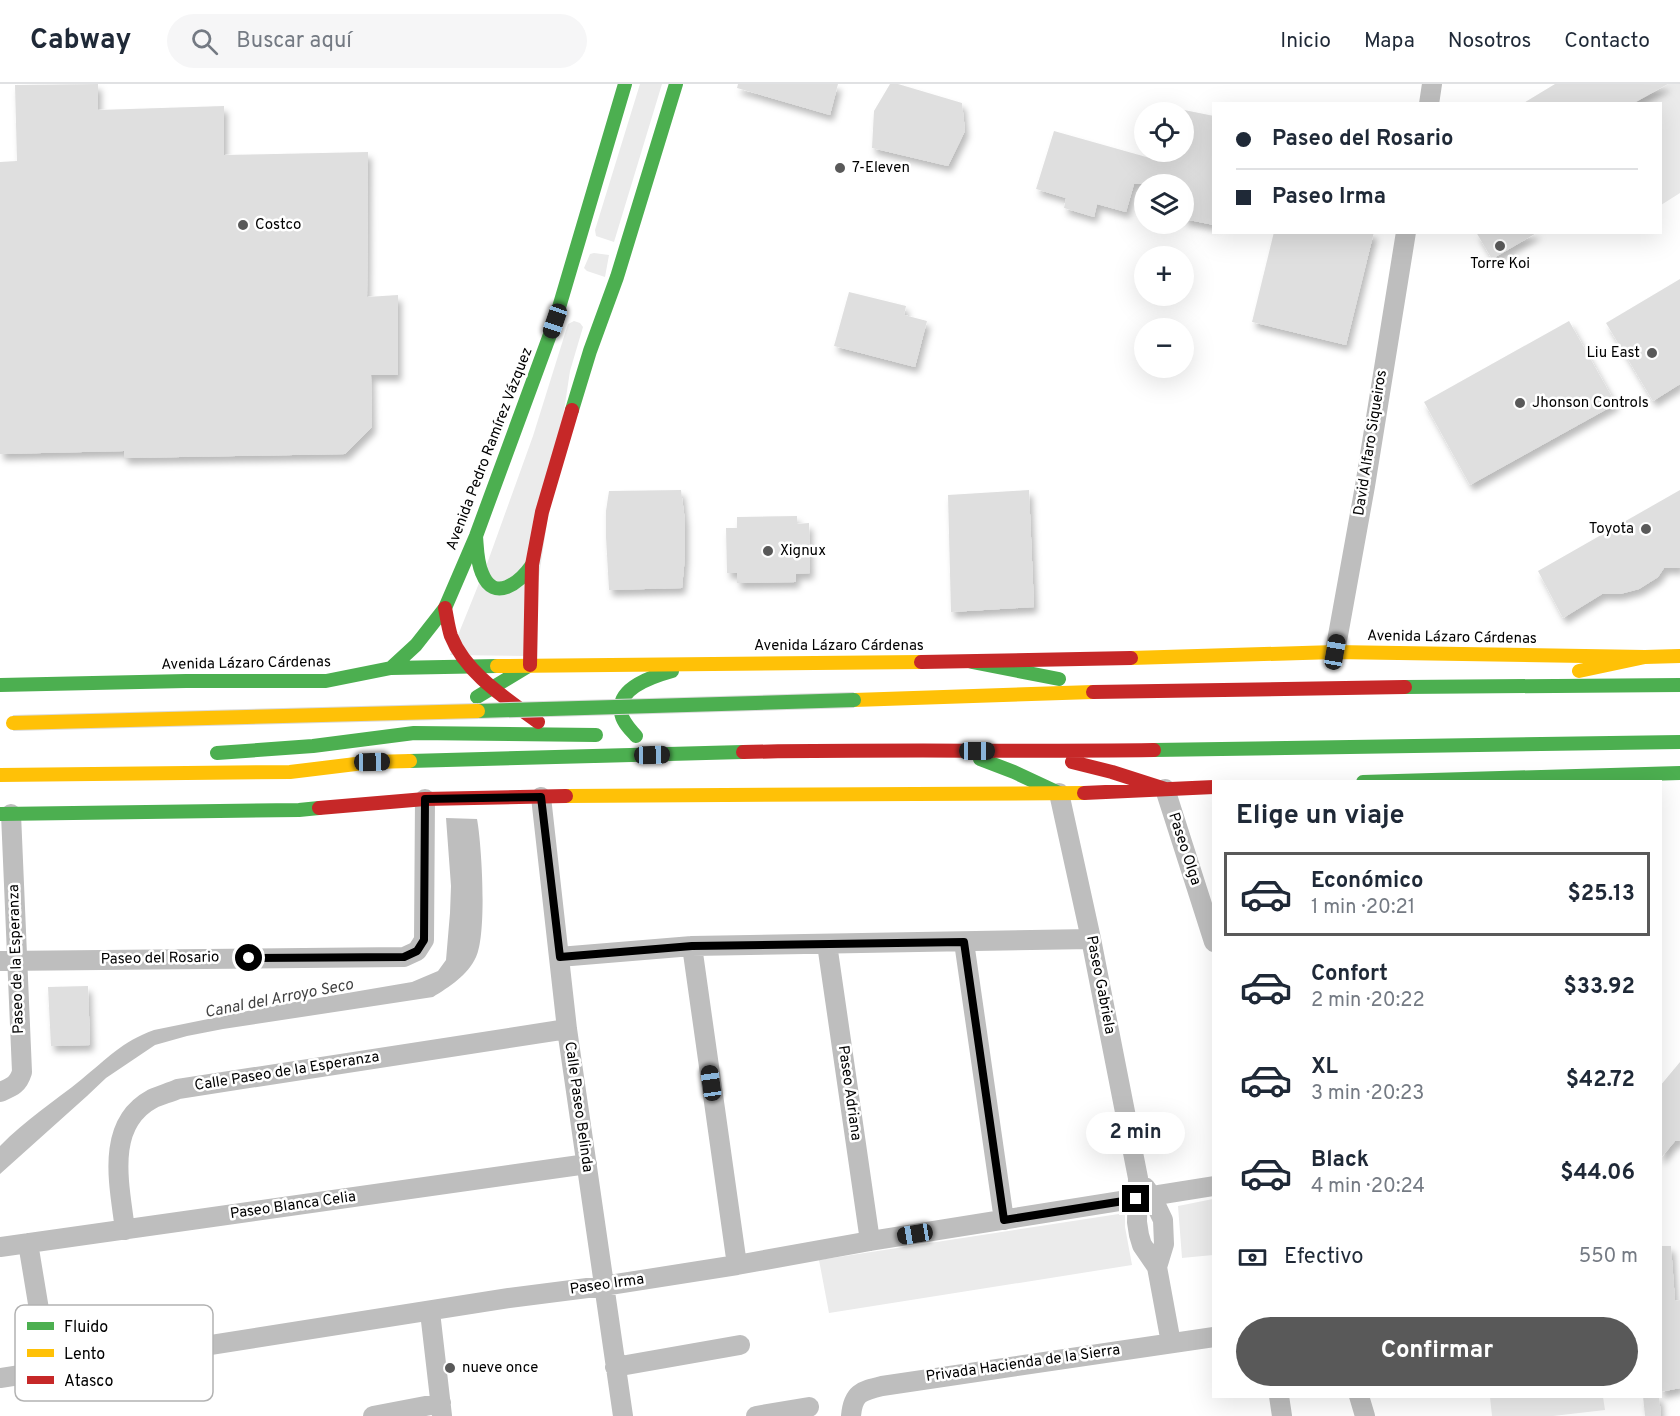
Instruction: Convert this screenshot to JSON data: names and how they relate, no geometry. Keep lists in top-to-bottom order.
{
  "streets": {
    "main road": ["Avenida Pedro Ramírez Vázquez", "Avenida Lázaro Cárdenas"],
    "street": [
      "David Alfaro Siqueiros",
      "Paseo Olga",
      "Paseo de la Esperanza",
      "Paseo del Rosario",
      "Paseo Gabriela",
      "Calle Paseo de la Esperanza",
      "Paseo Adriana",
      "Calle Paseo Belinda",
      "Paseo Blanca Celia",
      "Paseo Irma",
      "Privada Hacienda de la Sierra"
    ]
  },
  "crossings": [
    ["David Alfaro Siqueiros", "Avenida Lázaro Cárdenas"],
    ["Avenida Pedro Ramírez Vázquez", "Avenida Lázaro Cárdenas"],
    ["Paseo de la Esperanza", "Paseo del Rosario"],
    ["Paseo Gabriela", "Paseo Irma"],
    ["Paseo Gabriela", "Privada Hacienda de la Sierra"],
    ["Calle Paseo de la Esperanza", "Calle Paseo Belinda"],
    ["Calle Paseo de la Esperanza", "Paseo Blanca Celia"],
    ["Paseo Adriana", "Paseo Irma"],
    ["Calle Paseo Belinda", "Paseo Blanca Celia"],
    ["Calle Paseo Belinda", "Paseo Irma"]
  ],
  "water": ["Canal del Arroyo Seco"],
  "places": [
    "7-Eleven",
    "Costco",
    "Torre Koi",
    "Liu East",
    "Jhonson Controls",
    "Toyota",
    "Xignux",
    "nueve once"
  ],
  "legend": ["Fluido", "Lento", "Atasco"],
  "page": {
    "header": "Cabway",
    "search": "Buscar aquí",
    "nav": [
      "Inicio",
      "Mapa",
      "Nosotros",
      "Contacto"
    ],
    "map_buttons": ["+", "−"],
    "banner": ["Paseo del Rosario", "Paseo Irma"],
    "heading": "Elige un viaje",
    "list": [
      {
        "name": "Económico",
        "note": "1 min · 20:21",
        "value": "$25.13"
      },
      {
        "name": "Confort",
        "note": "2 min · 20:22",
        "value": "$33.92"
      },
      {
        "name": "XL",
        "note": "3 min · 20:23",
        "value": "$42.72"
      },
      {
        "name": "Black",
        "note": "4 min · 20:24",
        "value": "$44.06"
      }
    ],
    "bubble": "2 min",
    "pay": ["Efectivo", "550 m"],
    "buttons": "Confirmar"
  }
}
